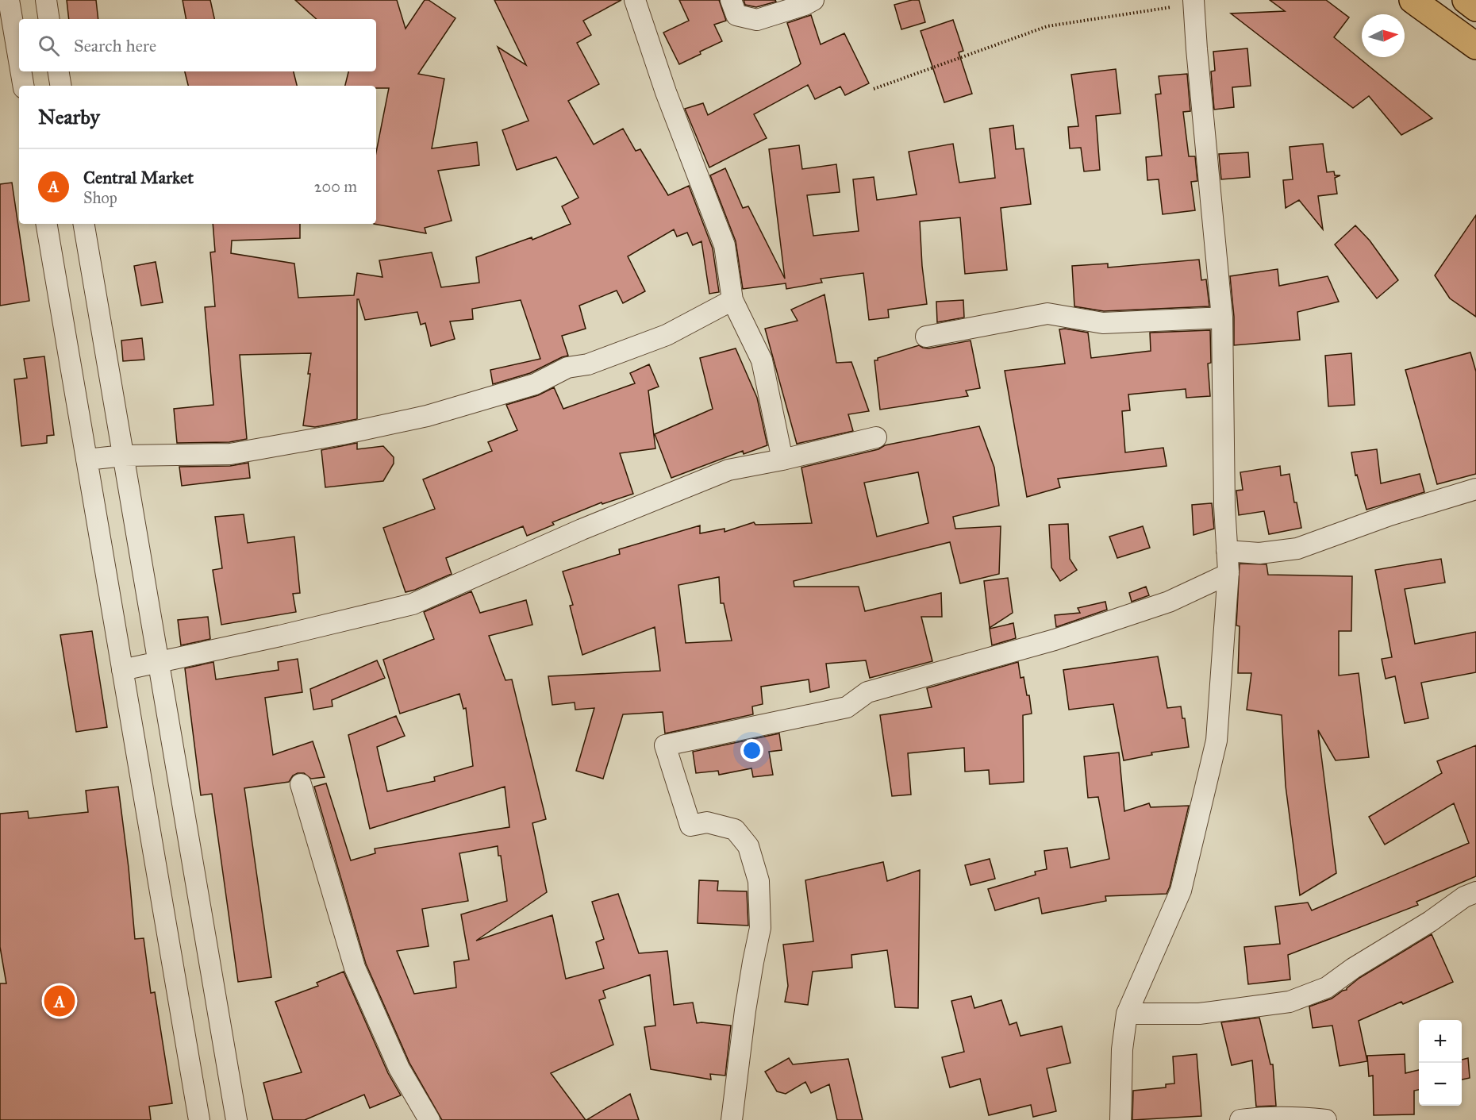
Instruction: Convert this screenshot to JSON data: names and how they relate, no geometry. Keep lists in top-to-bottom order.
{
  "north": "right",
  "page": {
    "search": "Search here",
    "heading": "Nearby",
    "list": [
      {
        "mark": "A",
        "name": "Central Market",
        "note": "Shop",
        "value": "200 m"
      }
    ],
    "pins": "A",
    "map_buttons": ["+", "−"]
  }
}
